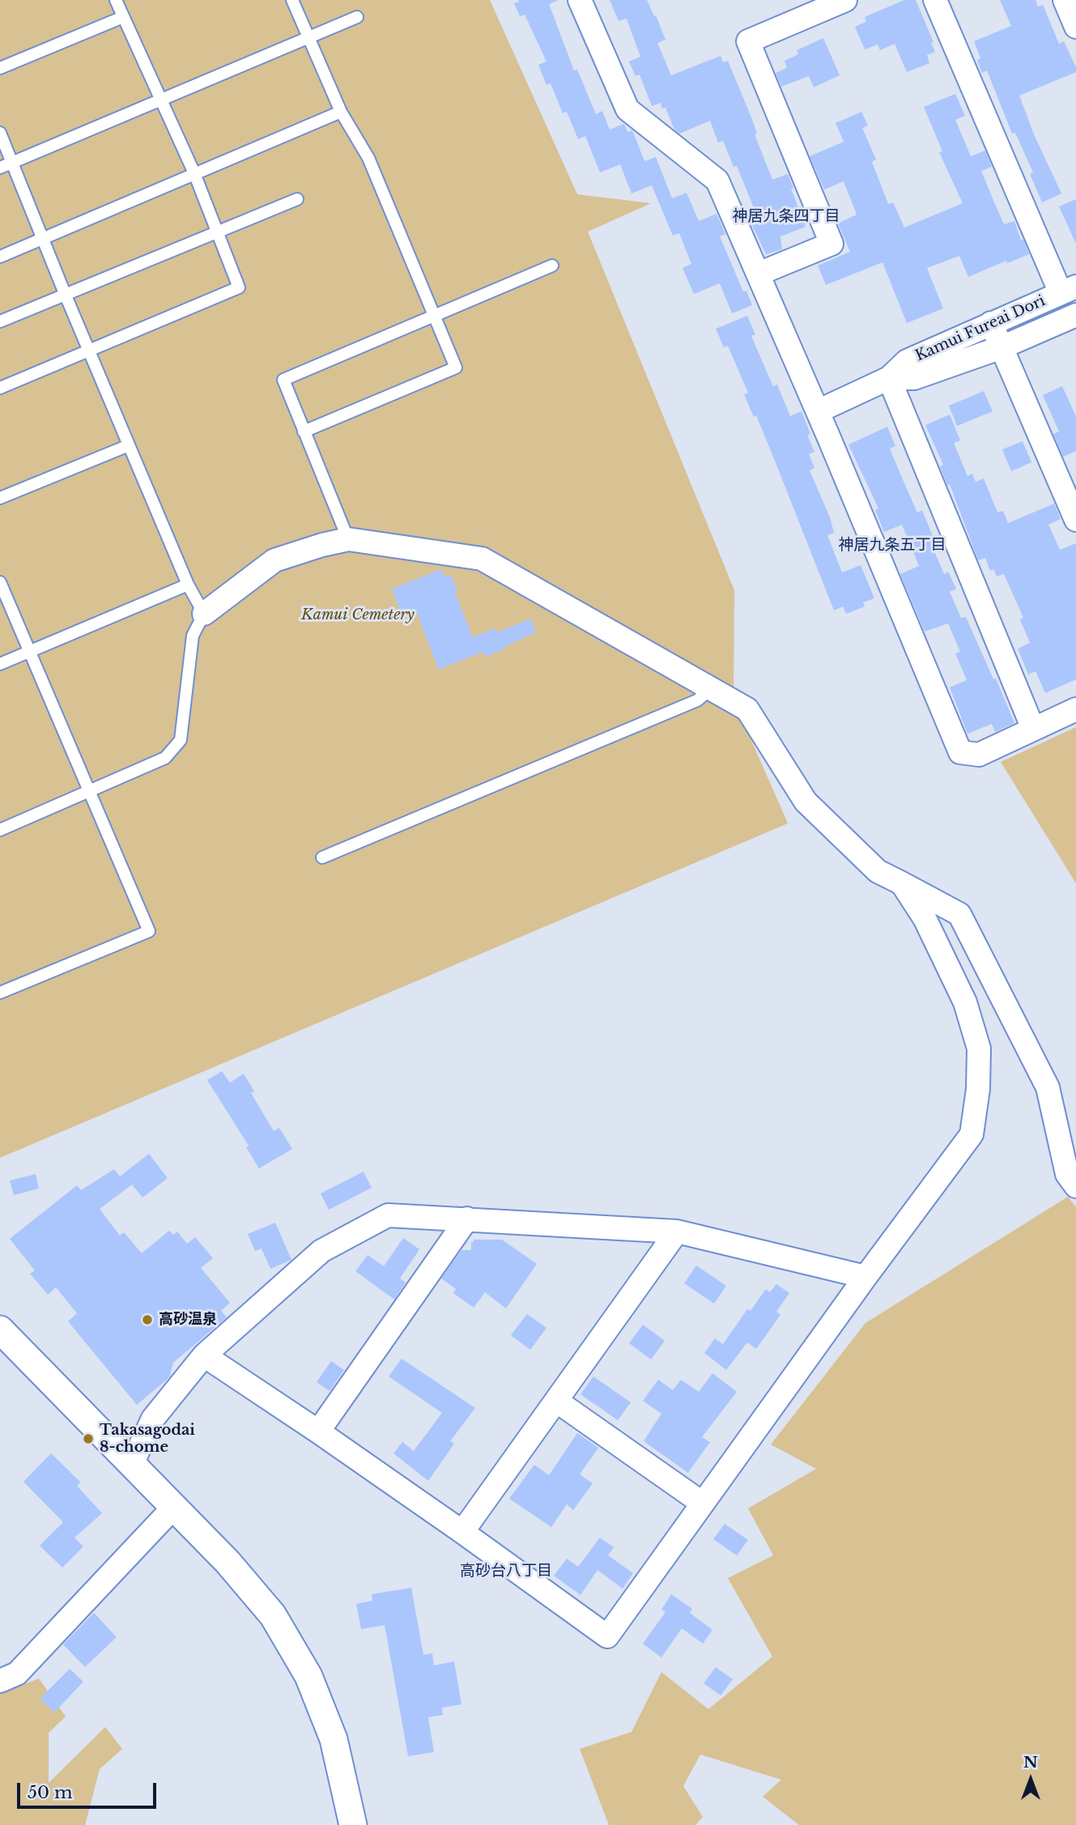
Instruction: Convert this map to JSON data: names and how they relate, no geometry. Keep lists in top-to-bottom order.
{
  "streets": {
    "street": ["Kamui Fureai Dori"]
  },
  "districts": ["神居九条四丁目", "神居九条五丁目", "高砂台八丁目"],
  "parks": ["Kamui Cemetery"],
  "places": ["高砂温泉", "Takasagodai 8-chome"],
  "scale_bar": "50 m",
  "north": "top"
}
